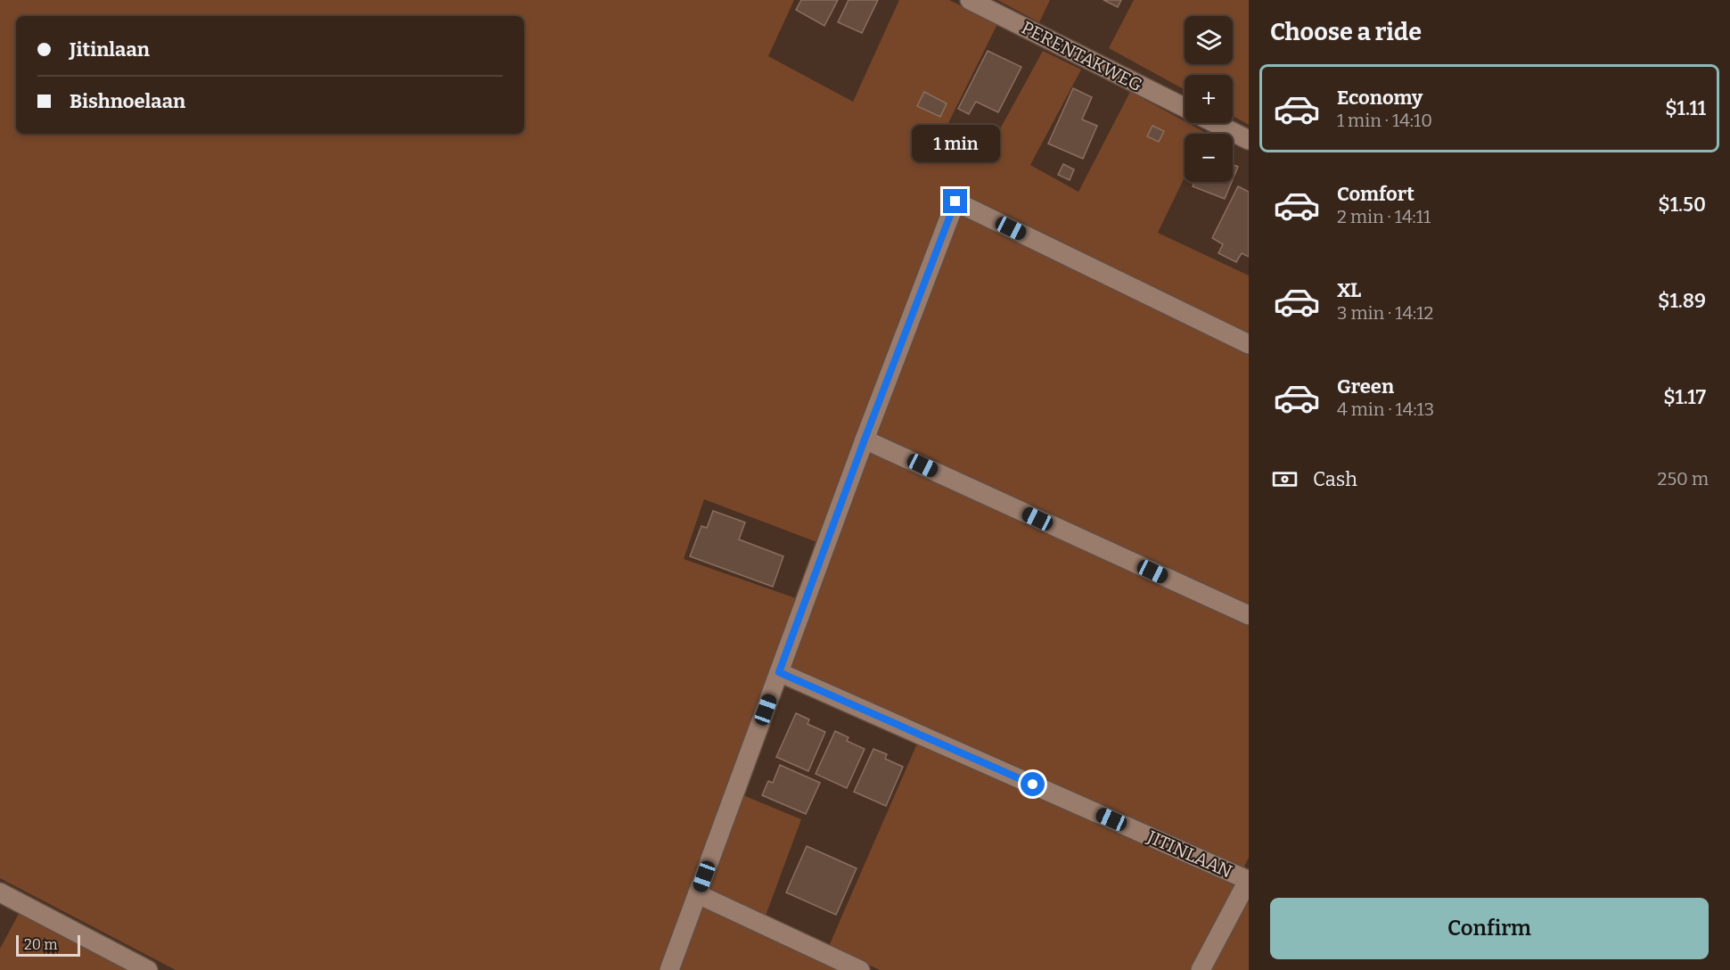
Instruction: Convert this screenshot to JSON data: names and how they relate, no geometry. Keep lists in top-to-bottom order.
{
  "streets": {
    "street": ["PERENTAKWEG", "JITINLAAN"]
  },
  "scale_bar": "20 m",
  "page": {
    "heading": "Choose a ride",
    "map_buttons": ["+", "−"],
    "banner": ["Jitinlaan", "Bishnoelaan"],
    "list": [
      {
        "name": "Economy",
        "note": "1 min · 14:10",
        "value": "$1.11"
      },
      {
        "name": "Comfort",
        "note": "2 min · 14:11",
        "value": "$1.50"
      },
      {
        "name": "XL",
        "note": "3 min · 14:12",
        "value": "$1.89"
      },
      {
        "name": "Green",
        "note": "4 min · 14:13",
        "value": "$1.17"
      }
    ],
    "bubble": "1 min",
    "pay": ["Cash", "250 m"],
    "buttons": "Confirm",
    "scale": "20 m"
  }
}
